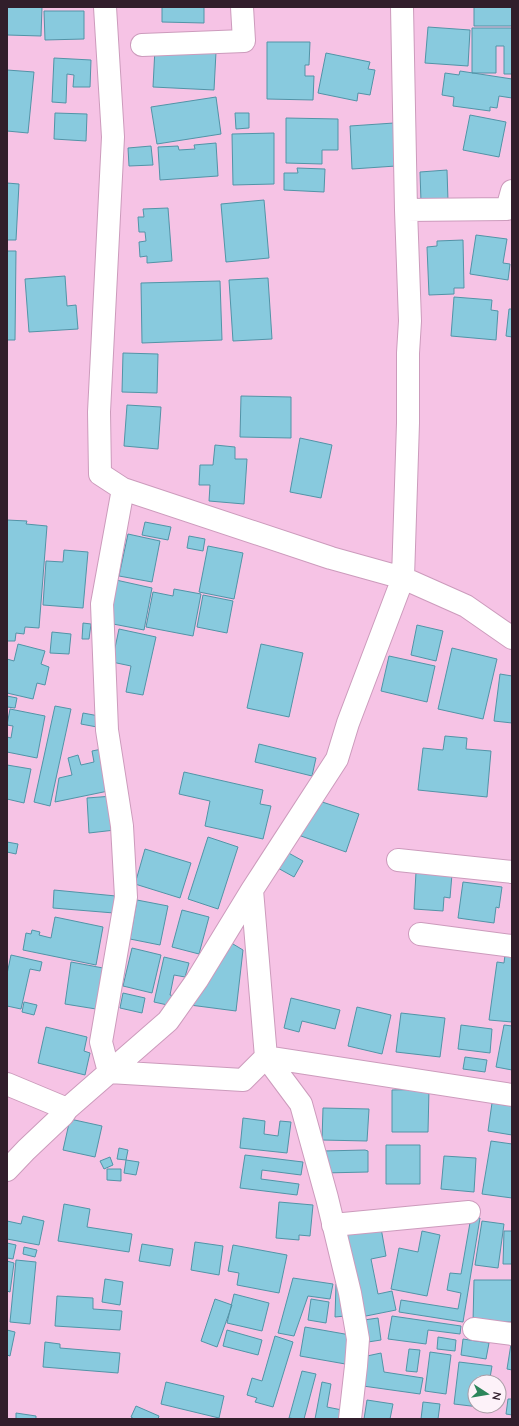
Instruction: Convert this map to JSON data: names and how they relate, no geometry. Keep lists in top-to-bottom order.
{
  "north": "right"
}
